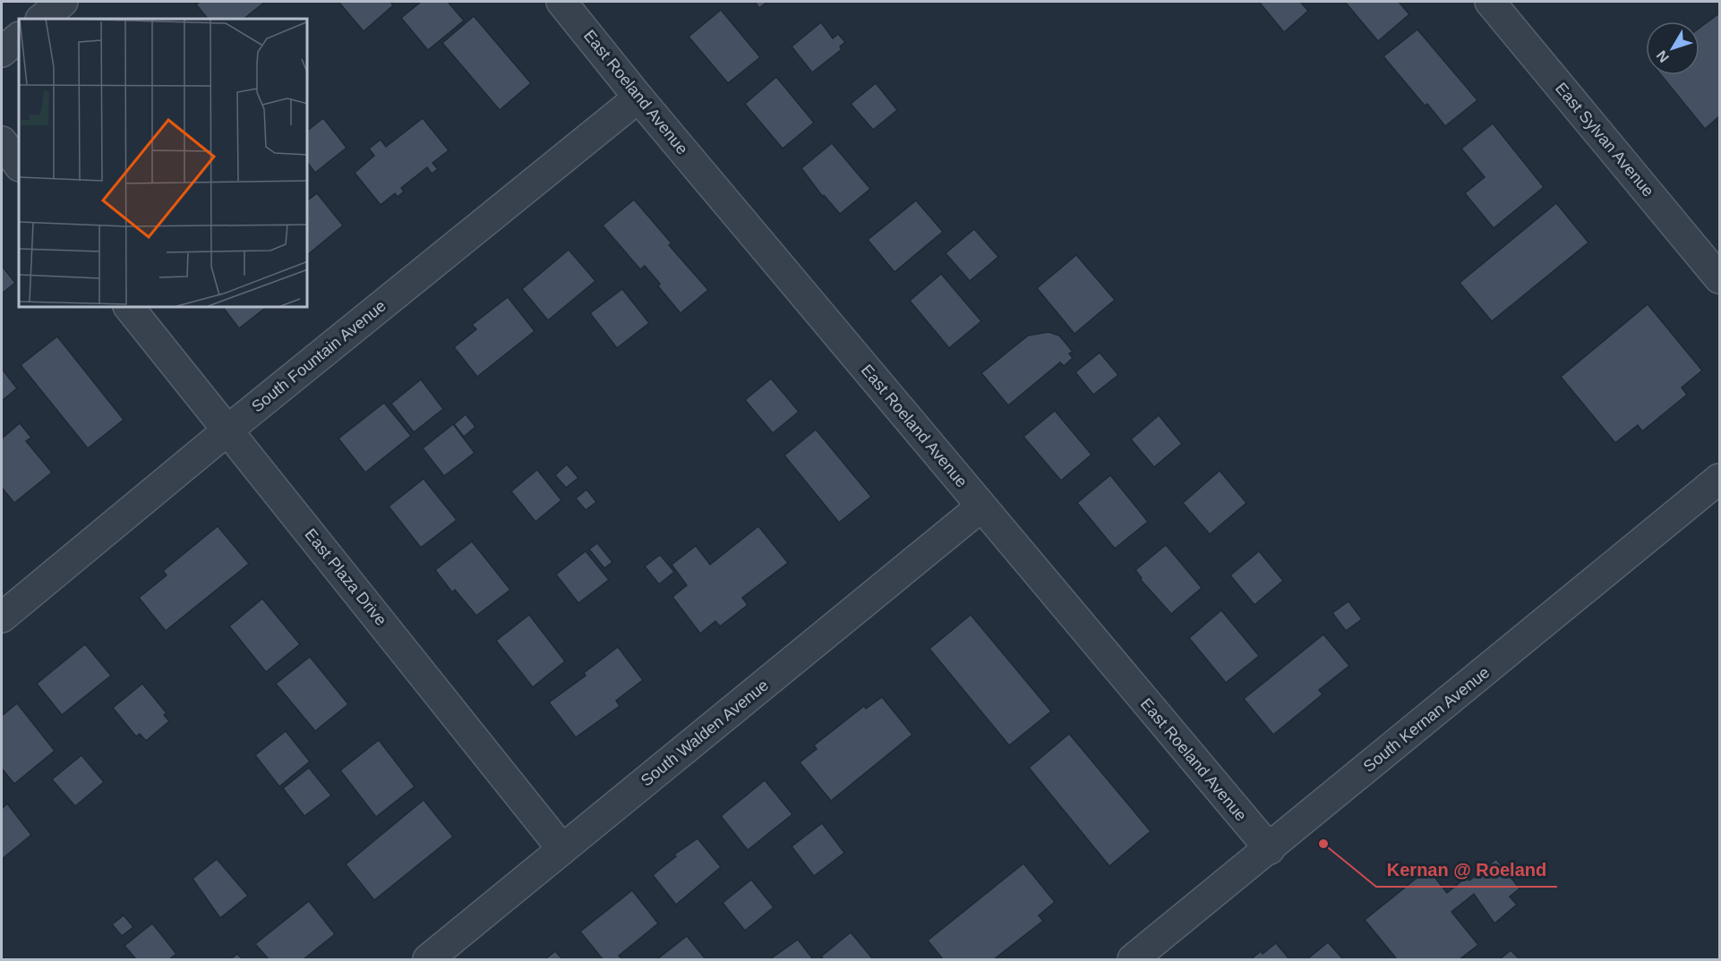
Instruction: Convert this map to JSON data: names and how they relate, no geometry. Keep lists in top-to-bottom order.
{
  "streets": {
    "street": [
      "East Roeland Avenue",
      "East Sylvan Avenue",
      "South Fountain Avenue",
      "East Plaza Drive",
      "South Kernan Avenue",
      "South Walden Avenue"
    ]
  },
  "crossings": [
    ["East Roeland Avenue", "South Fountain Avenue"],
    ["East Roeland Avenue", "South Kernan Avenue"],
    ["East Roeland Avenue", "South Walden Avenue"],
    ["South Fountain Avenue", "East Plaza Drive"],
    ["East Plaza Drive", "South Walden Avenue"]
  ],
  "places": ["Kernan @ Roeland"],
  "north": "bottom left"
}
